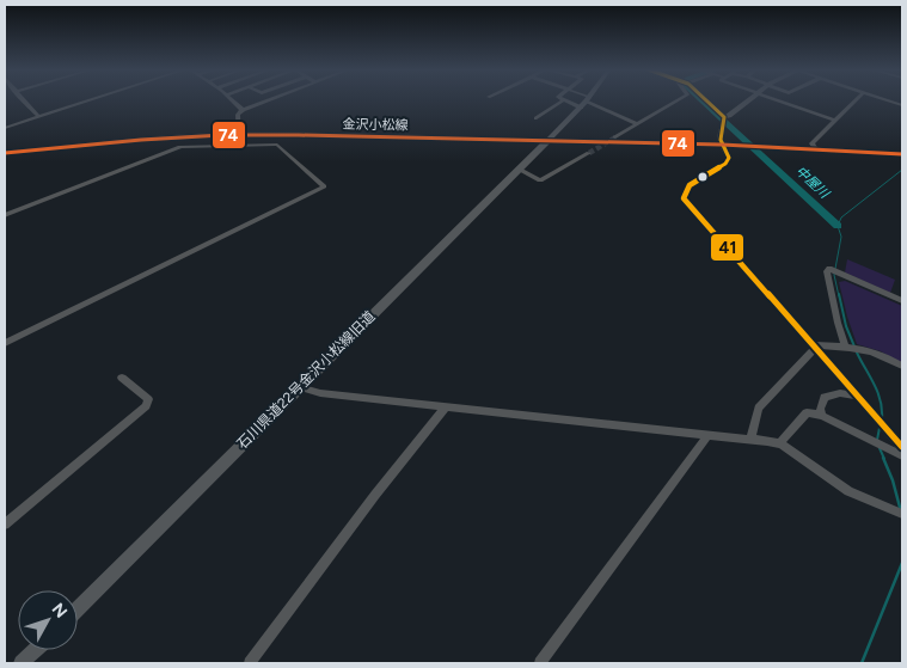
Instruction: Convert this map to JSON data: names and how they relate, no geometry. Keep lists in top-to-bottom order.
{
  "streets": {
    "main road": ["金沢小松線", "石川県道22号金沢小松線旧道"]
  },
  "crossings": [
    ["金沢小松線", "石川県道22号金沢小松線旧道"]
  ],
  "water": ["中屋川"],
  "lines": ["transit line 41", "transit line 74"],
  "north": "top right"
}
